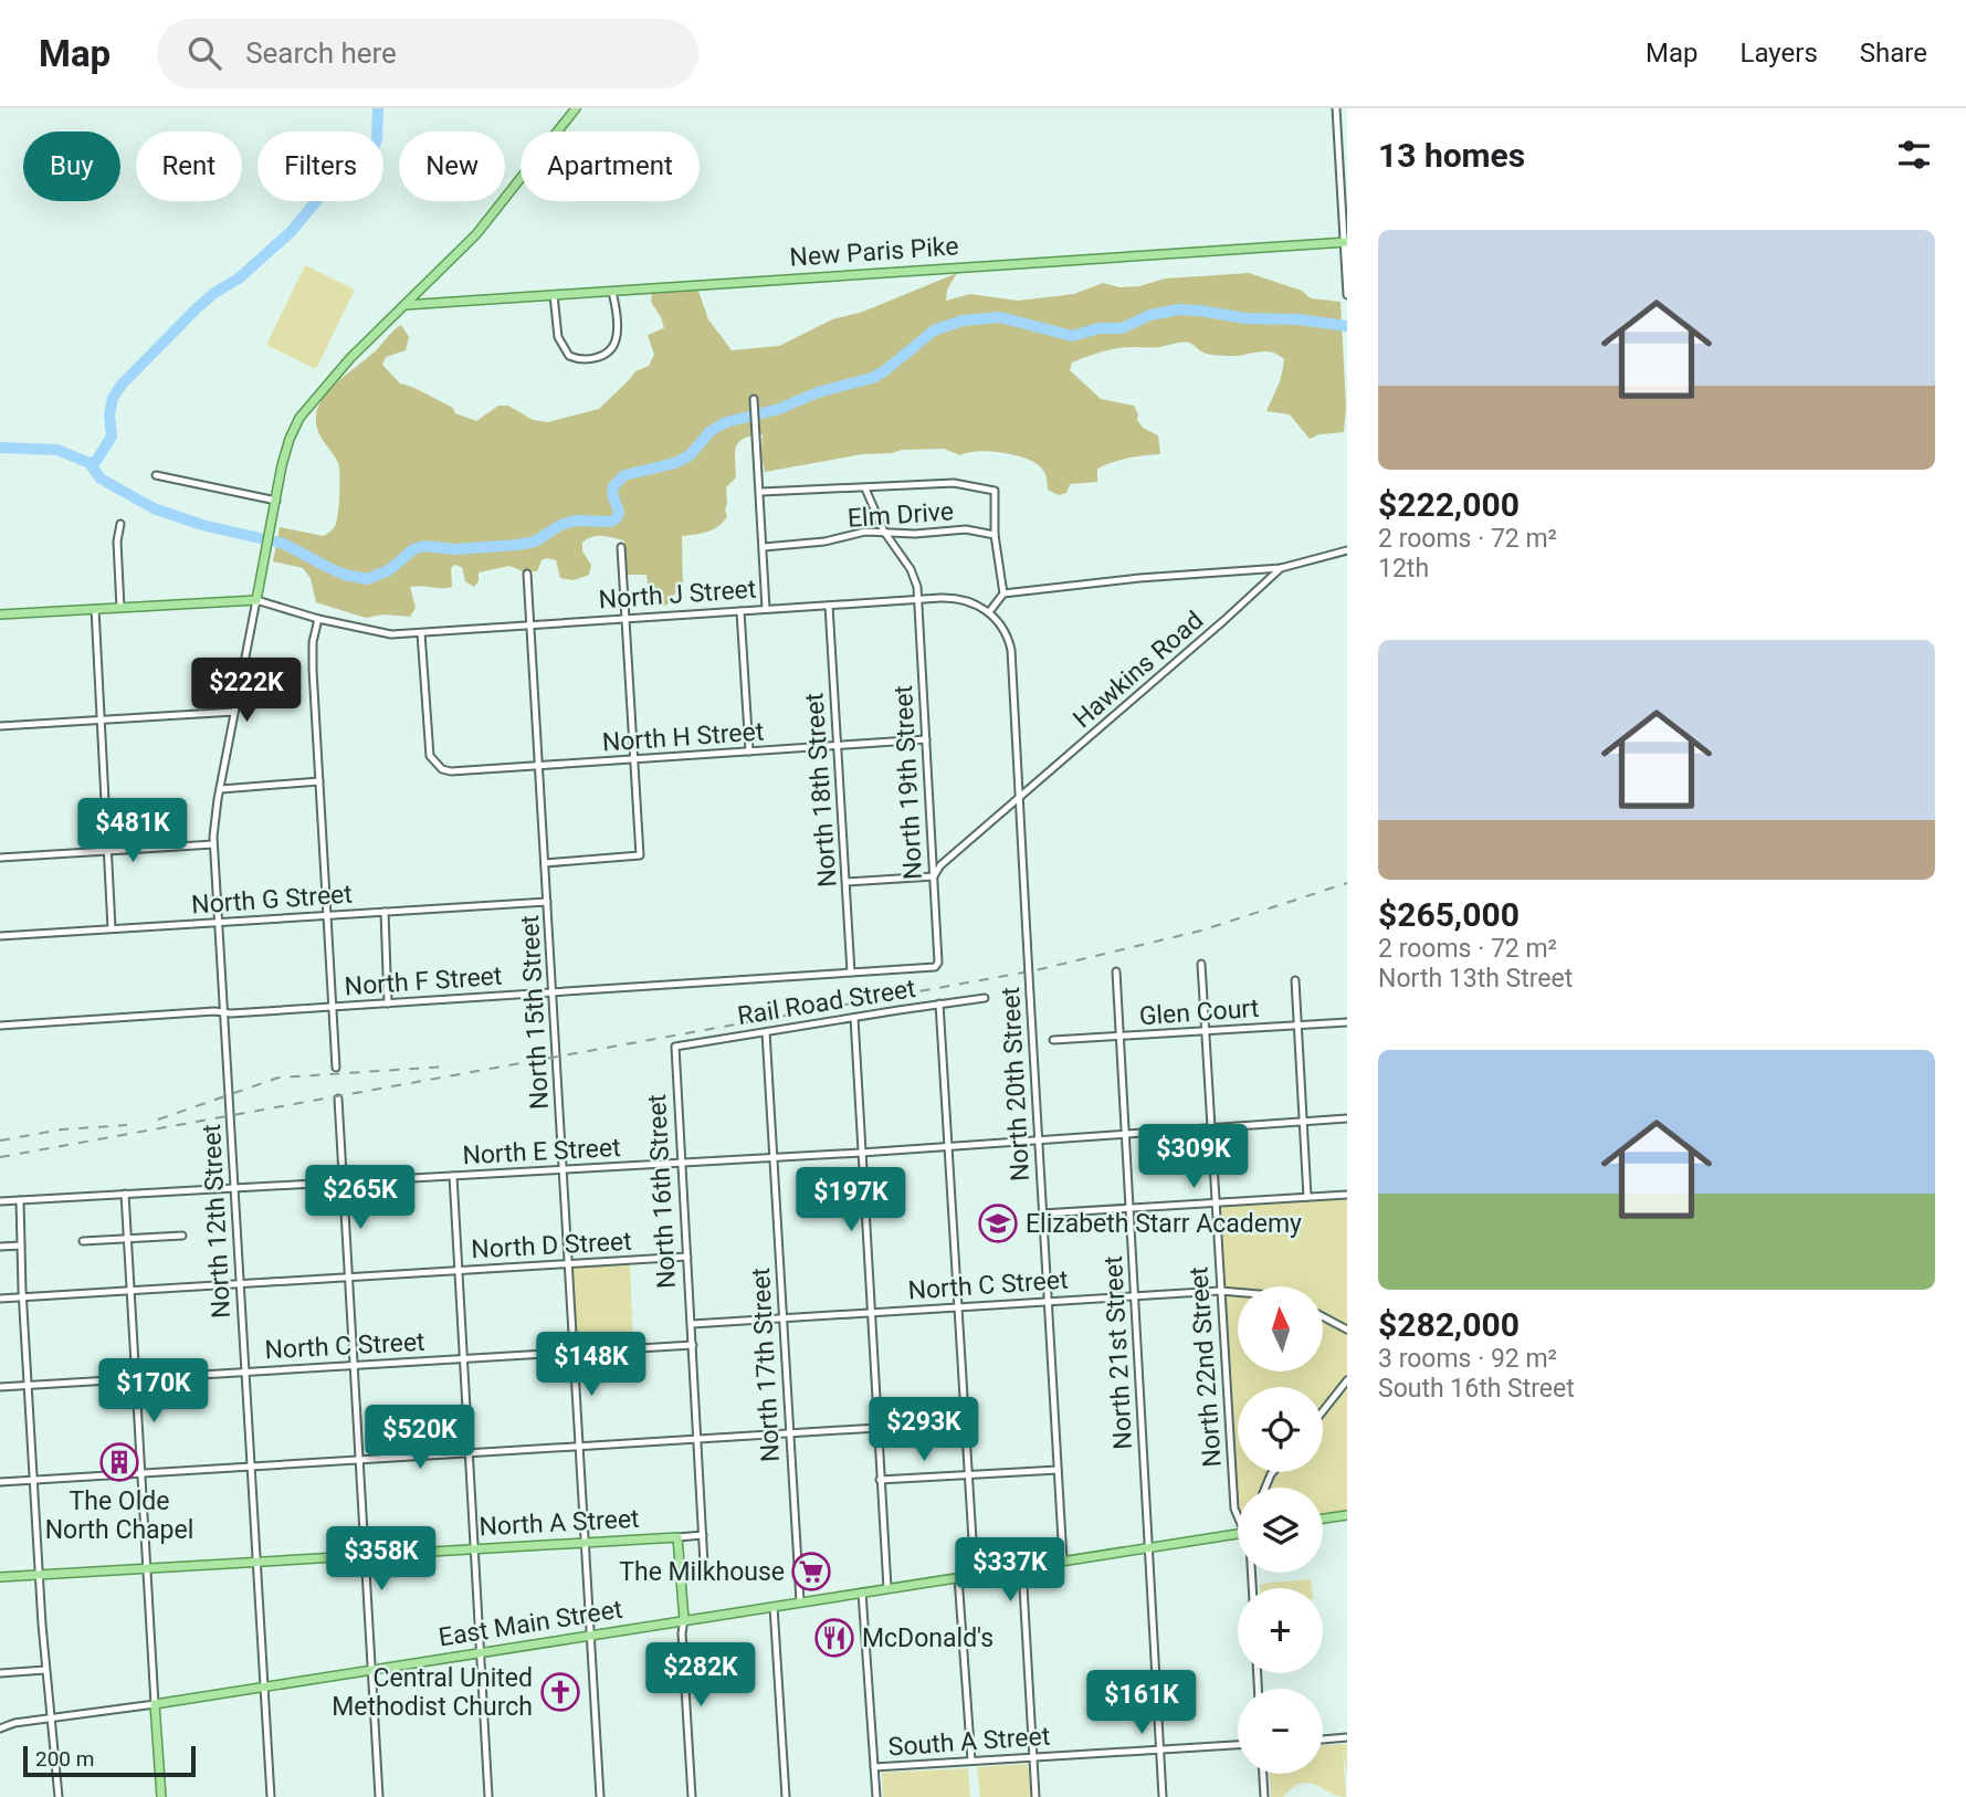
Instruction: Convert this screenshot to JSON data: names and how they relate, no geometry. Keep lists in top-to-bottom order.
{
  "streets": {
    "main road": [
      "New Paris Pike",
      "North J Street",
      "North A Street",
      "East Main Street"
    ],
    "street": [
      "Elm Drive",
      "Hawkins Road",
      "North H Street",
      "North 19th Street",
      "North 18th Street",
      "North G Street",
      "North F Street",
      "Rail Road Street",
      "North 15th Street",
      "Glen Court",
      "North 20th Street",
      "North E Street",
      "North 16th Street",
      "North 12th Street",
      "North D Street",
      "North C Street",
      "North 21st Street",
      "North 17th Street",
      "North 22nd Street",
      "South A Street"
    ]
  },
  "crossings": [
    ["Elm Drive", "North 19th Street"],
    ["North J Street", "North H Street"],
    ["North J Street", "North 19th Street"],
    ["North J Street", "North 18th Street"],
    ["North J Street", "North 15th Street"],
    ["North J Street", "North 20th Street"],
    ["North J Street", "North 12th Street"],
    ["Hawkins Road", "North 20th Street"],
    ["North H Street", "North 19th Street"],
    ["North H Street", "North 18th Street"],
    ["North H Street", "North 15th Street"],
    ["North 19th Street", "North F Street"],
    ["North 18th Street", "North F Street"],
    ["North G Street", "North 15th Street"],
    ["North G Street", "North 12th Street"],
    ["North F Street", "North 15th Street"],
    ["North F Street", "North 12th Street"],
    ["Rail Road Street", "North 16th Street"],
    ["Rail Road Street", "North 17th Street"],
    ["North 15th Street", "North E Street"],
    ["North 15th Street", "North D Street"],
    ["North 15th Street", "North C Street"],
    ["North 15th Street", "North A Street"],
    ["North 15th Street", "East Main Street"],
    ["Glen Court", "North 21st Street"],
    ["Glen Court", "North 22nd Street"],
    ["North 20th Street", "North E Street"],
    ["North 20th Street", "North C Street"],
    ["North 20th Street", "East Main Street"],
    ["North E Street", "North 16th Street"],
    ["North E Street", "North 12th Street"],
    ["North E Street", "North 21st Street"],
    ["North E Street", "North 17th Street"],
    ["North E Street", "North 22nd Street"],
    ["North 16th Street", "North D Street"],
    ["North 16th Street", "North C Street"],
    ["North 16th Street", "North A Street"],
    ["North 12th Street", "North D Street"],
    ["North 12th Street", "North C Street"],
    ["North 12th Street", "North A Street"],
    ["North 12th Street", "East Main Street"],
    ["North C Street", "North 21st Street"],
    ["North C Street", "North 17th Street"],
    ["North C Street", "North 22nd Street"],
    ["North 21st Street", "East Main Street"],
    ["North 21st Street", "South A Street"],
    ["North 17th Street", "East Main Street"]
  ],
  "places": {
    "school or university": ["Elizabeth Starr Academy"],
    "building": ["The Olde North Chapel"],
    "supermarket": ["The Milkhouse"],
    "restaurant": ["McDonald's"],
    "church": ["Central United Methodist Church"]
  },
  "scale_bar": "200 m",
  "north": "top",
  "page": {
    "header": "Map",
    "search": "Search here",
    "nav": ["Map", "Layers", "Share"],
    "heading": "13 homes",
    "chip": [
      "Buy",
      "Rent",
      "Filters",
      "New",
      "Apartment"
    ],
    "list": [
      {
        "name": "$222,000",
        "note": "2 rooms · 72 m² · 12th"
      },
      {
        "name": "$265,000",
        "note": "2 rooms · 72 m² · North 13th Street"
      },
      {
        "name": "$282,000",
        "note": "3 rooms · 92 m² · South 16th Street"
      }
    ],
    "price": [
      "$222K",
      "$481K",
      "$309K",
      "$265K",
      "$197K",
      "$148K",
      "$170K",
      "$293K",
      "$520K",
      "$358K",
      "$337K",
      "$282K",
      "$161K"
    ],
    "map_buttons": ["+", "−"],
    "scale": "200 m"
  }
}
